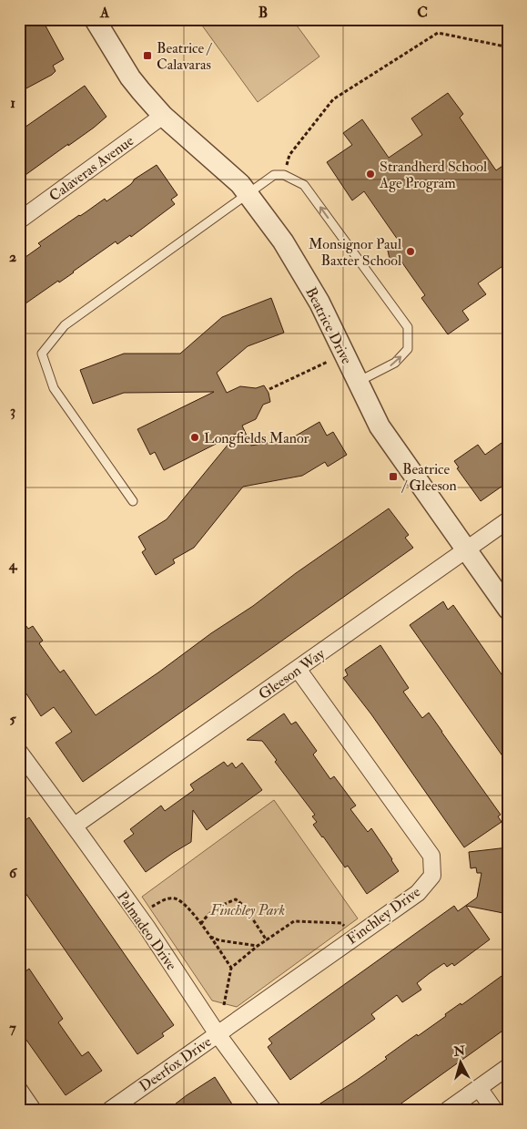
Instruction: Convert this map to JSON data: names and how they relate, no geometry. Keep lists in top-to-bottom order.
{
  "streets": {
    "street": [
      "Calaveras Avenue",
      "Beatrice Drive",
      "Gleeson Way",
      "Finchley Drive",
      "Palmadeo Drive",
      "Deerfox Drive"
    ]
  },
  "crossings": [
    ["Calaveras Avenue", "Beatrice Drive"],
    ["Beatrice Drive", "Gleeson Way"],
    ["Gleeson Way", "Finchley Drive"],
    ["Gleeson Way", "Palmadeo Drive"],
    ["Finchley Drive", "Palmadeo Drive"],
    ["Finchley Drive", "Deerfox Drive"],
    ["Palmadeo Drive", "Deerfox Drive"]
  ],
  "parks": ["Finchley Park"],
  "places": {
    "transit": ["Beatrice / Calavaras", "Beatrice / Gleeson"],
    "other": ["Strandherd School Age Program", "Monsignor Paul Baxter School", "Longfields Manor"]
  },
  "north": "top",
  "grid": {
    "columns": ["A", "B", "C"],
    "rows": [
      "1",
      "2",
      "3",
      "4",
      "5",
      "6",
      "7"
    ]
  }
}
